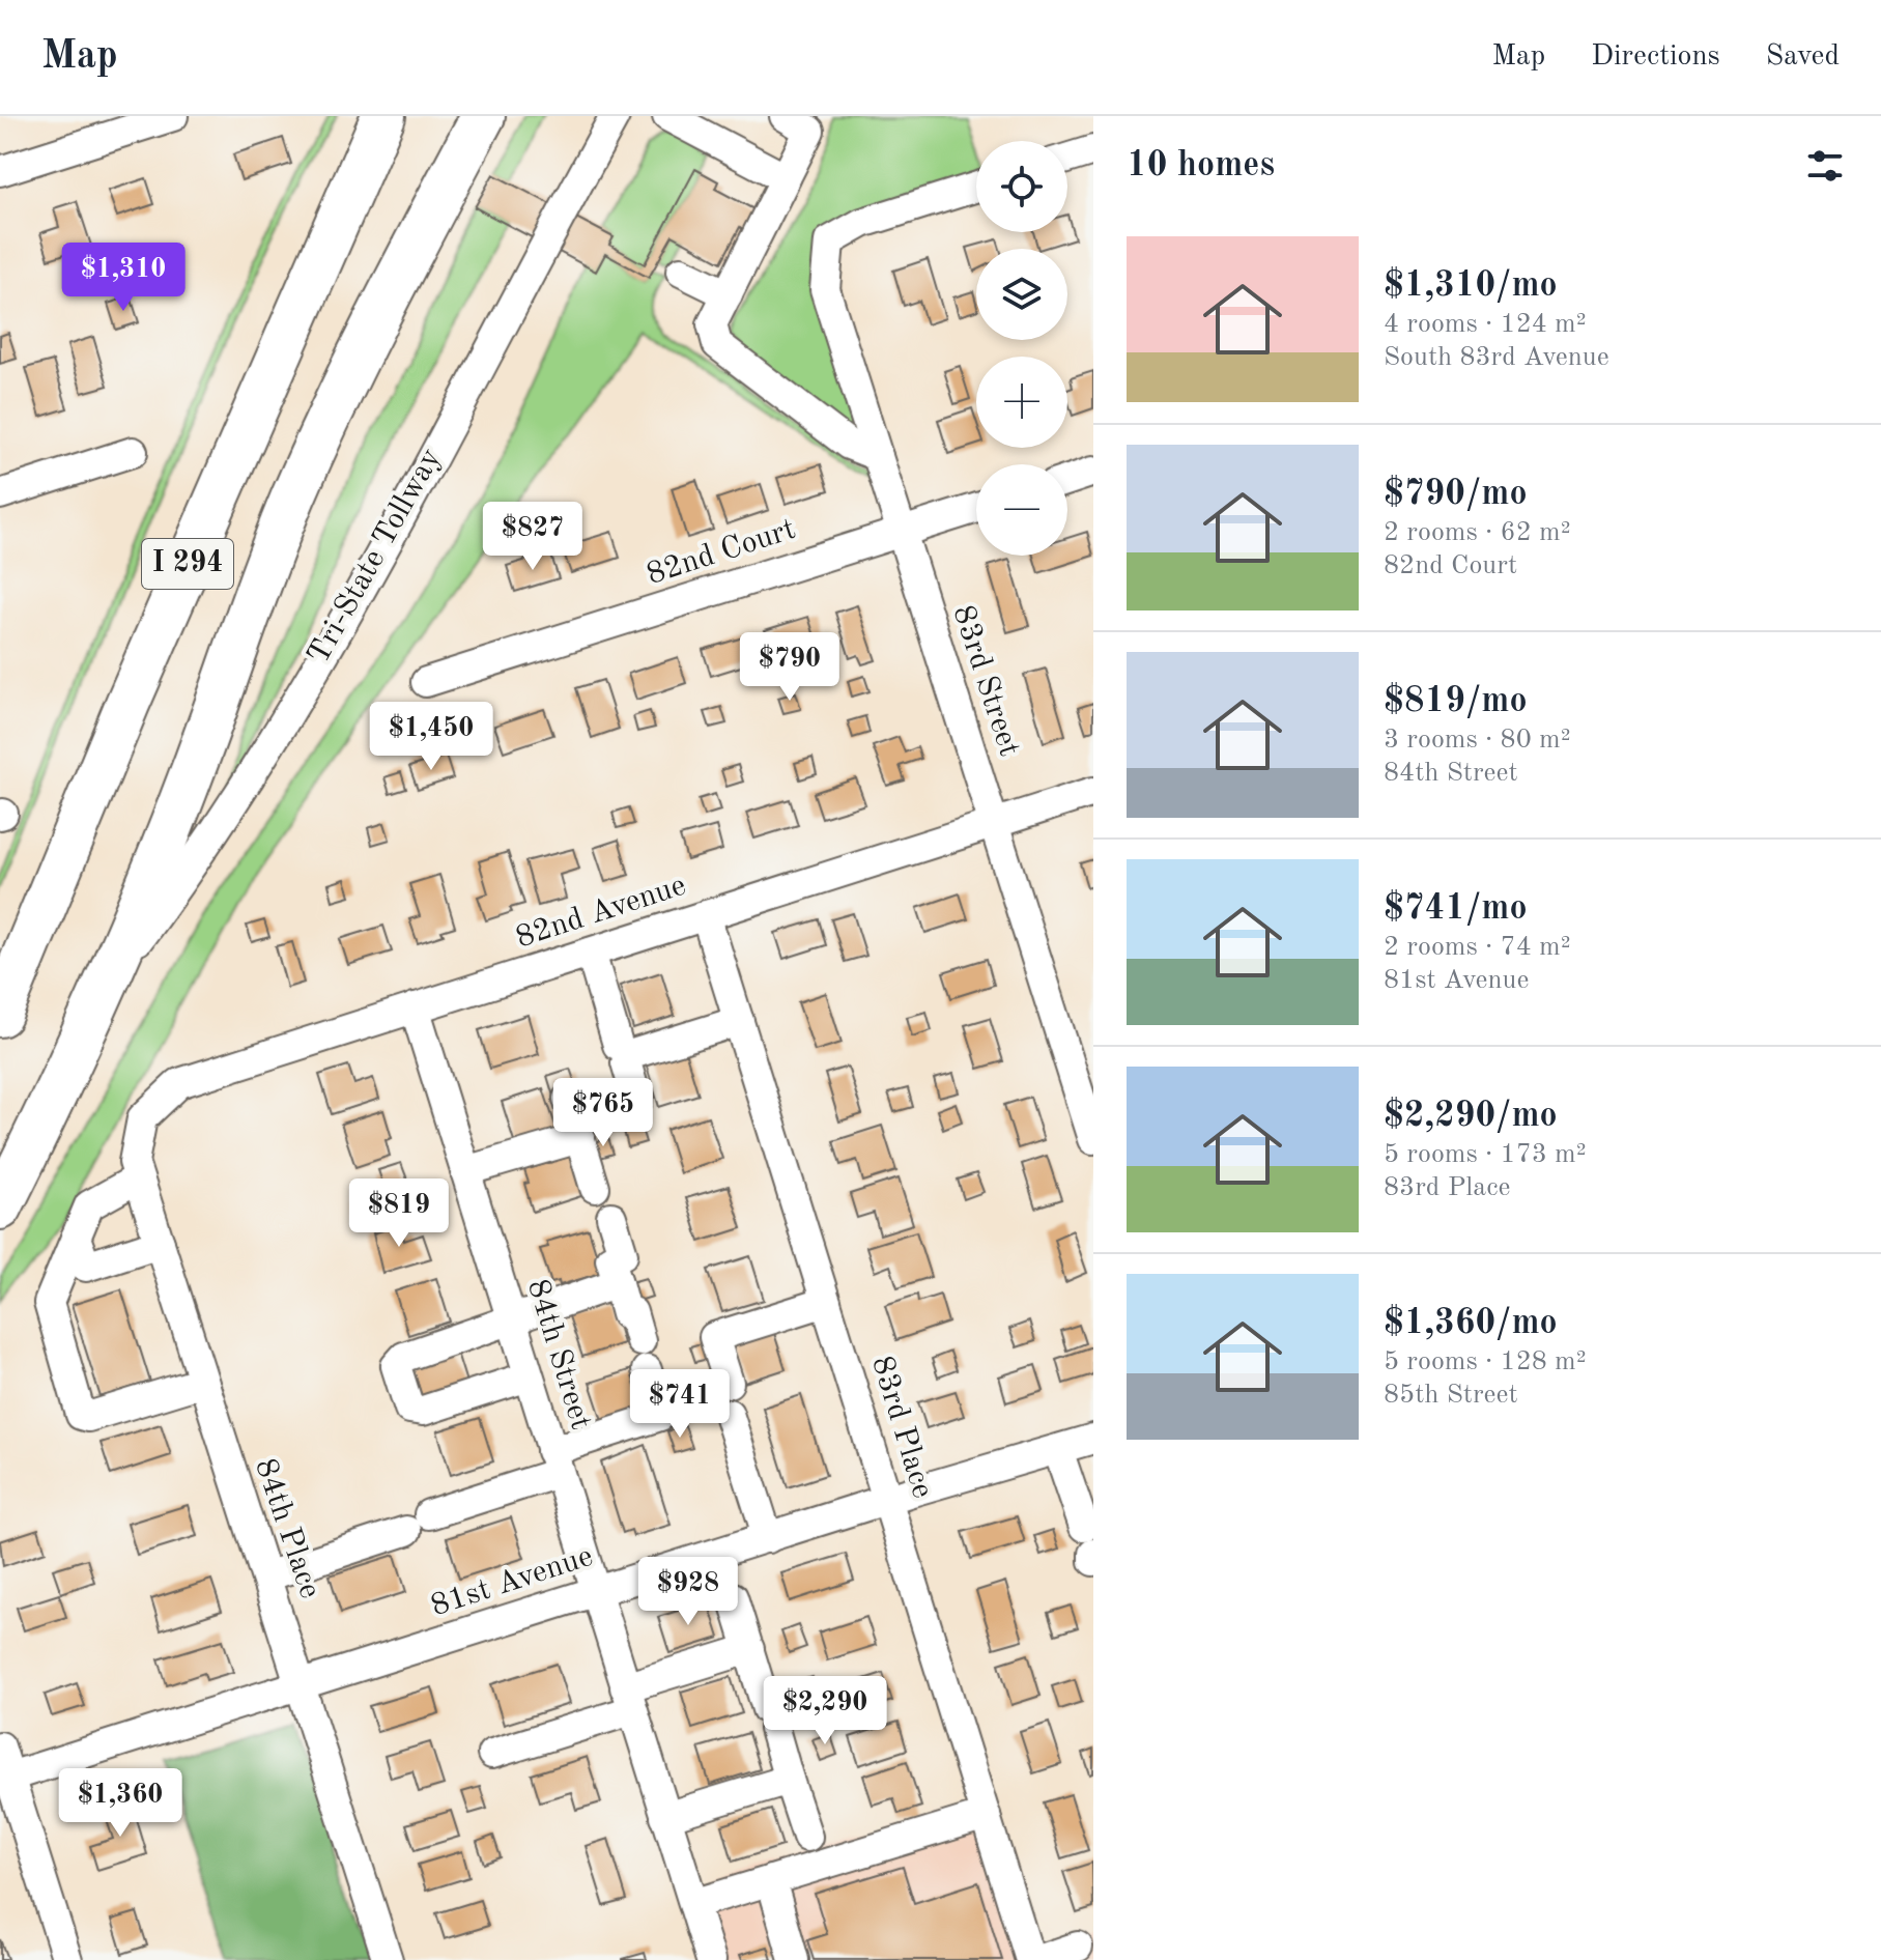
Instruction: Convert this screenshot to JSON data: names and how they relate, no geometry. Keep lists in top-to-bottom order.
{
  "streets": {
    "highway": ["Tri-State Tollway", "I 294"],
    "street": [
      "82nd Court",
      "83rd Street",
      "82nd Avenue",
      "84th Street",
      "83rd Place",
      "84th Place",
      "81st Avenue"
    ]
  },
  "crossings": [
    ["82nd Court", "83rd Street"],
    ["83rd Street", "82nd Avenue"],
    ["82nd Avenue", "84th Street"],
    ["82nd Avenue", "83rd Place"],
    ["82nd Avenue", "84th Place"],
    ["84th Street", "81st Avenue"],
    ["83rd Place", "81st Avenue"],
    ["84th Place", "81st Avenue"]
  ],
  "page": {
    "header": "Map",
    "nav": ["Map", "Directions", "Saved"],
    "heading": "10 homes",
    "map_buttons": ["+", "−"],
    "list": [
      {
        "name": "$1,310/mo",
        "note": "4 rooms · 124 m² · South 83rd Avenue"
      },
      {
        "name": "$790/mo",
        "note": "2 rooms · 62 m² · 82nd Court"
      },
      {
        "name": "$819/mo",
        "note": "3 rooms · 80 m² · 84th Street"
      },
      {
        "name": "$741/mo",
        "note": "2 rooms · 74 m² · 81st Avenue"
      },
      {
        "name": "$2,290/mo",
        "note": "5 rooms · 173 m² · 83rd Place"
      },
      {
        "name": "$1,360/mo",
        "note": "5 rooms · 128 m² · 85th Street"
      }
    ],
    "price": [
      "$1,310",
      "$827",
      "$790",
      "$1,450",
      "$765",
      "$819",
      "$741",
      "$928",
      "$2,290",
      "$1,360"
    ]
  }
}
